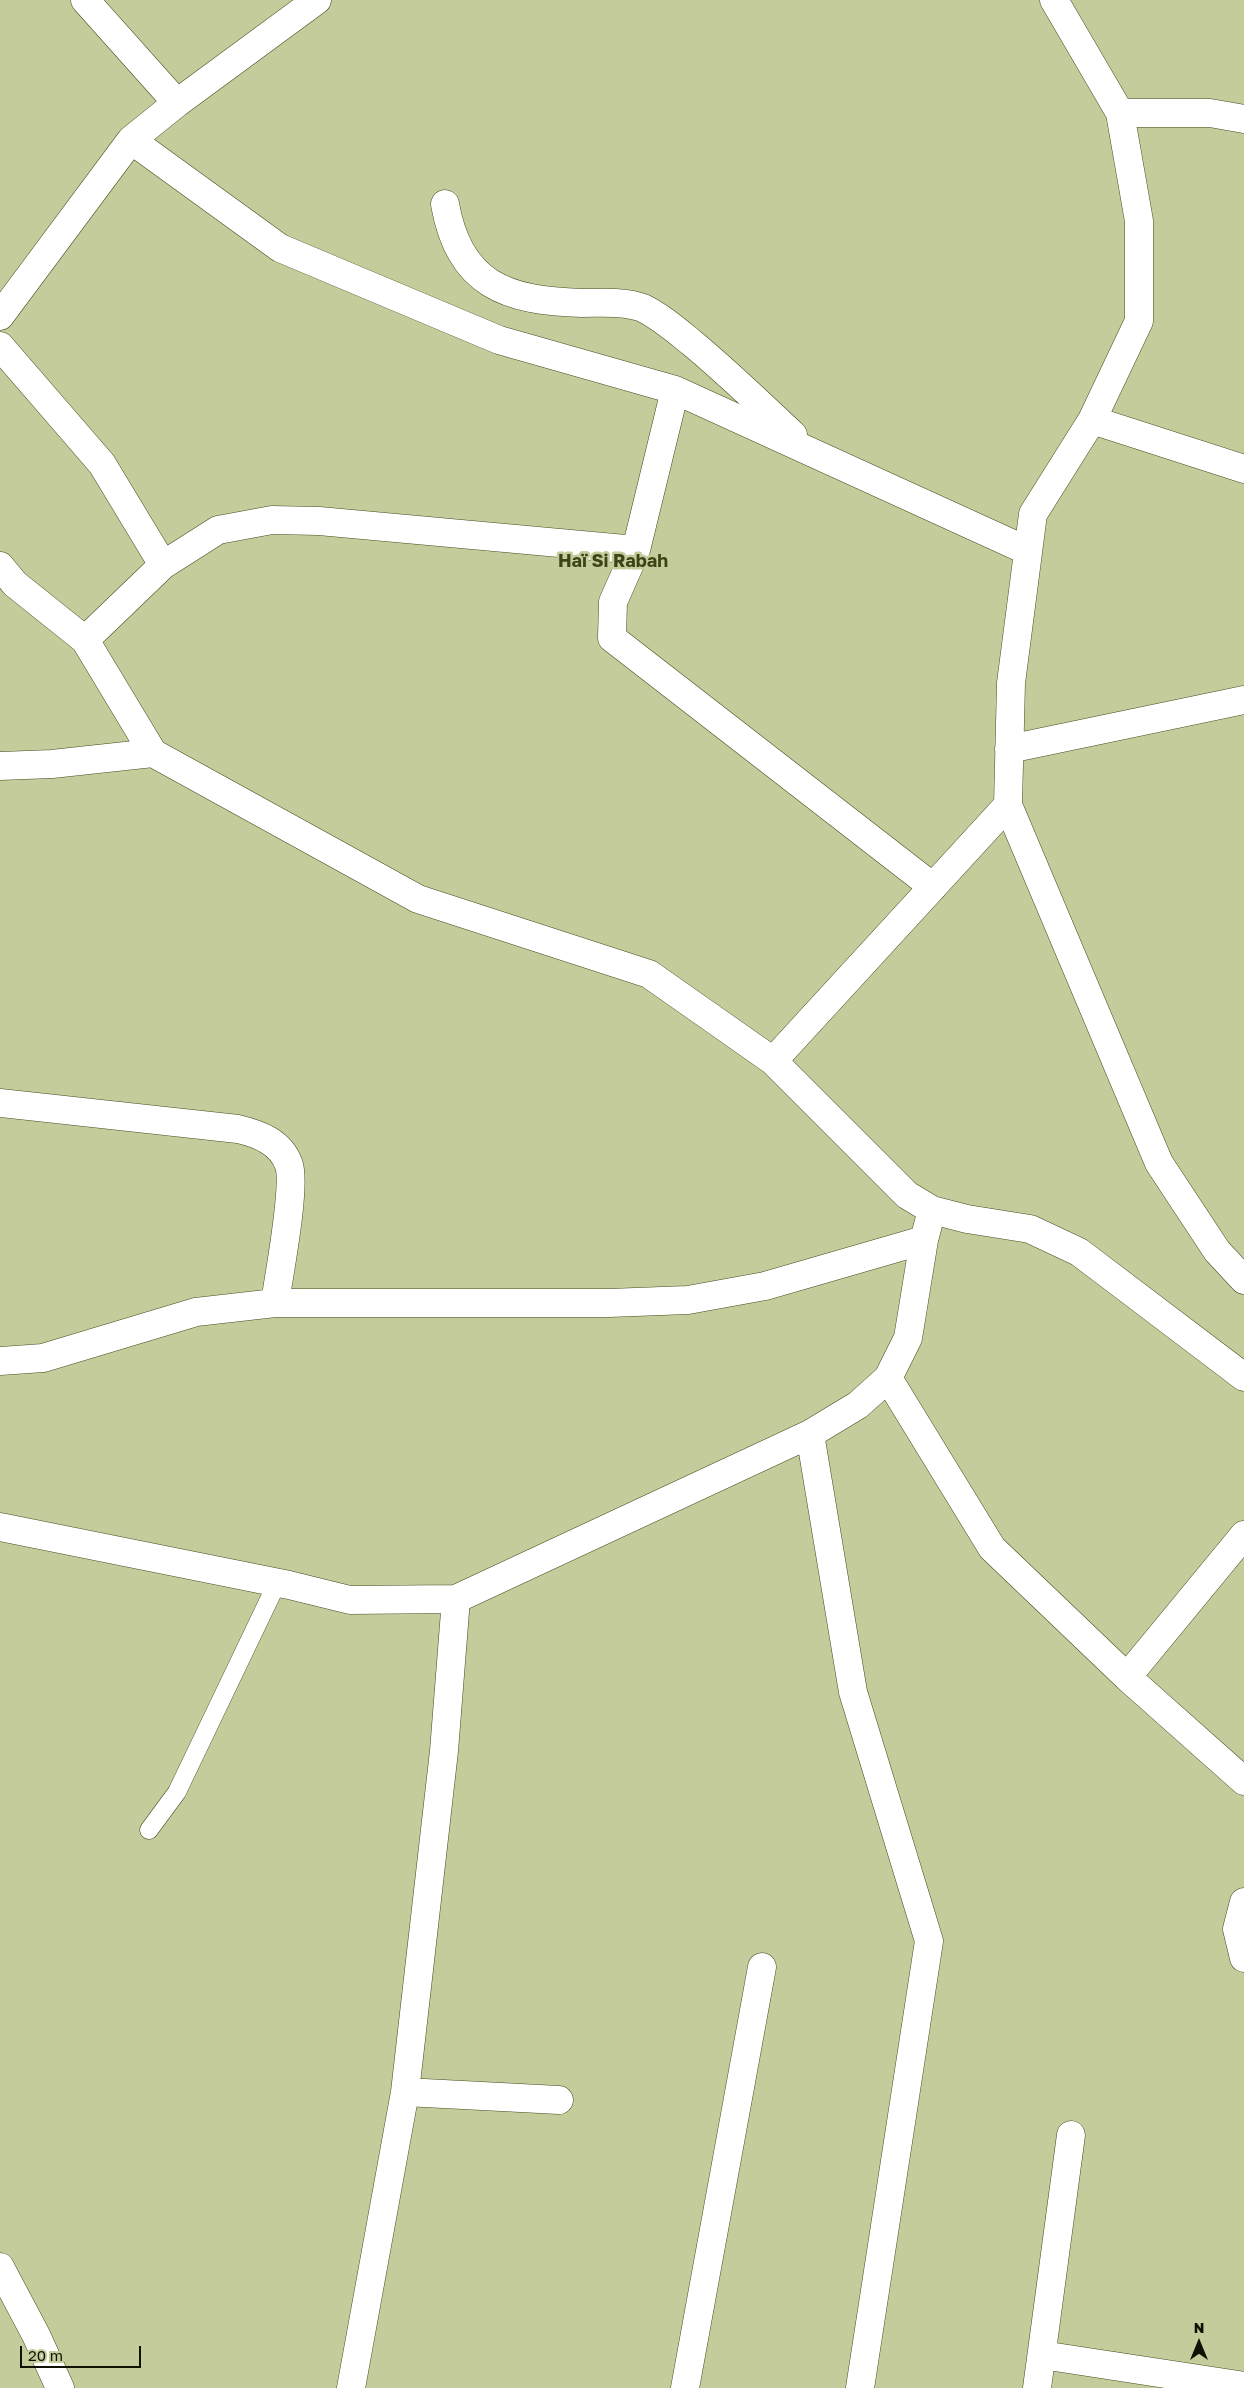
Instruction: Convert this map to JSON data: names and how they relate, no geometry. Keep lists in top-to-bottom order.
{
  "districts": ["Haï Si Rabah"],
  "scale_bar": "20 m",
  "north": "top"
}
